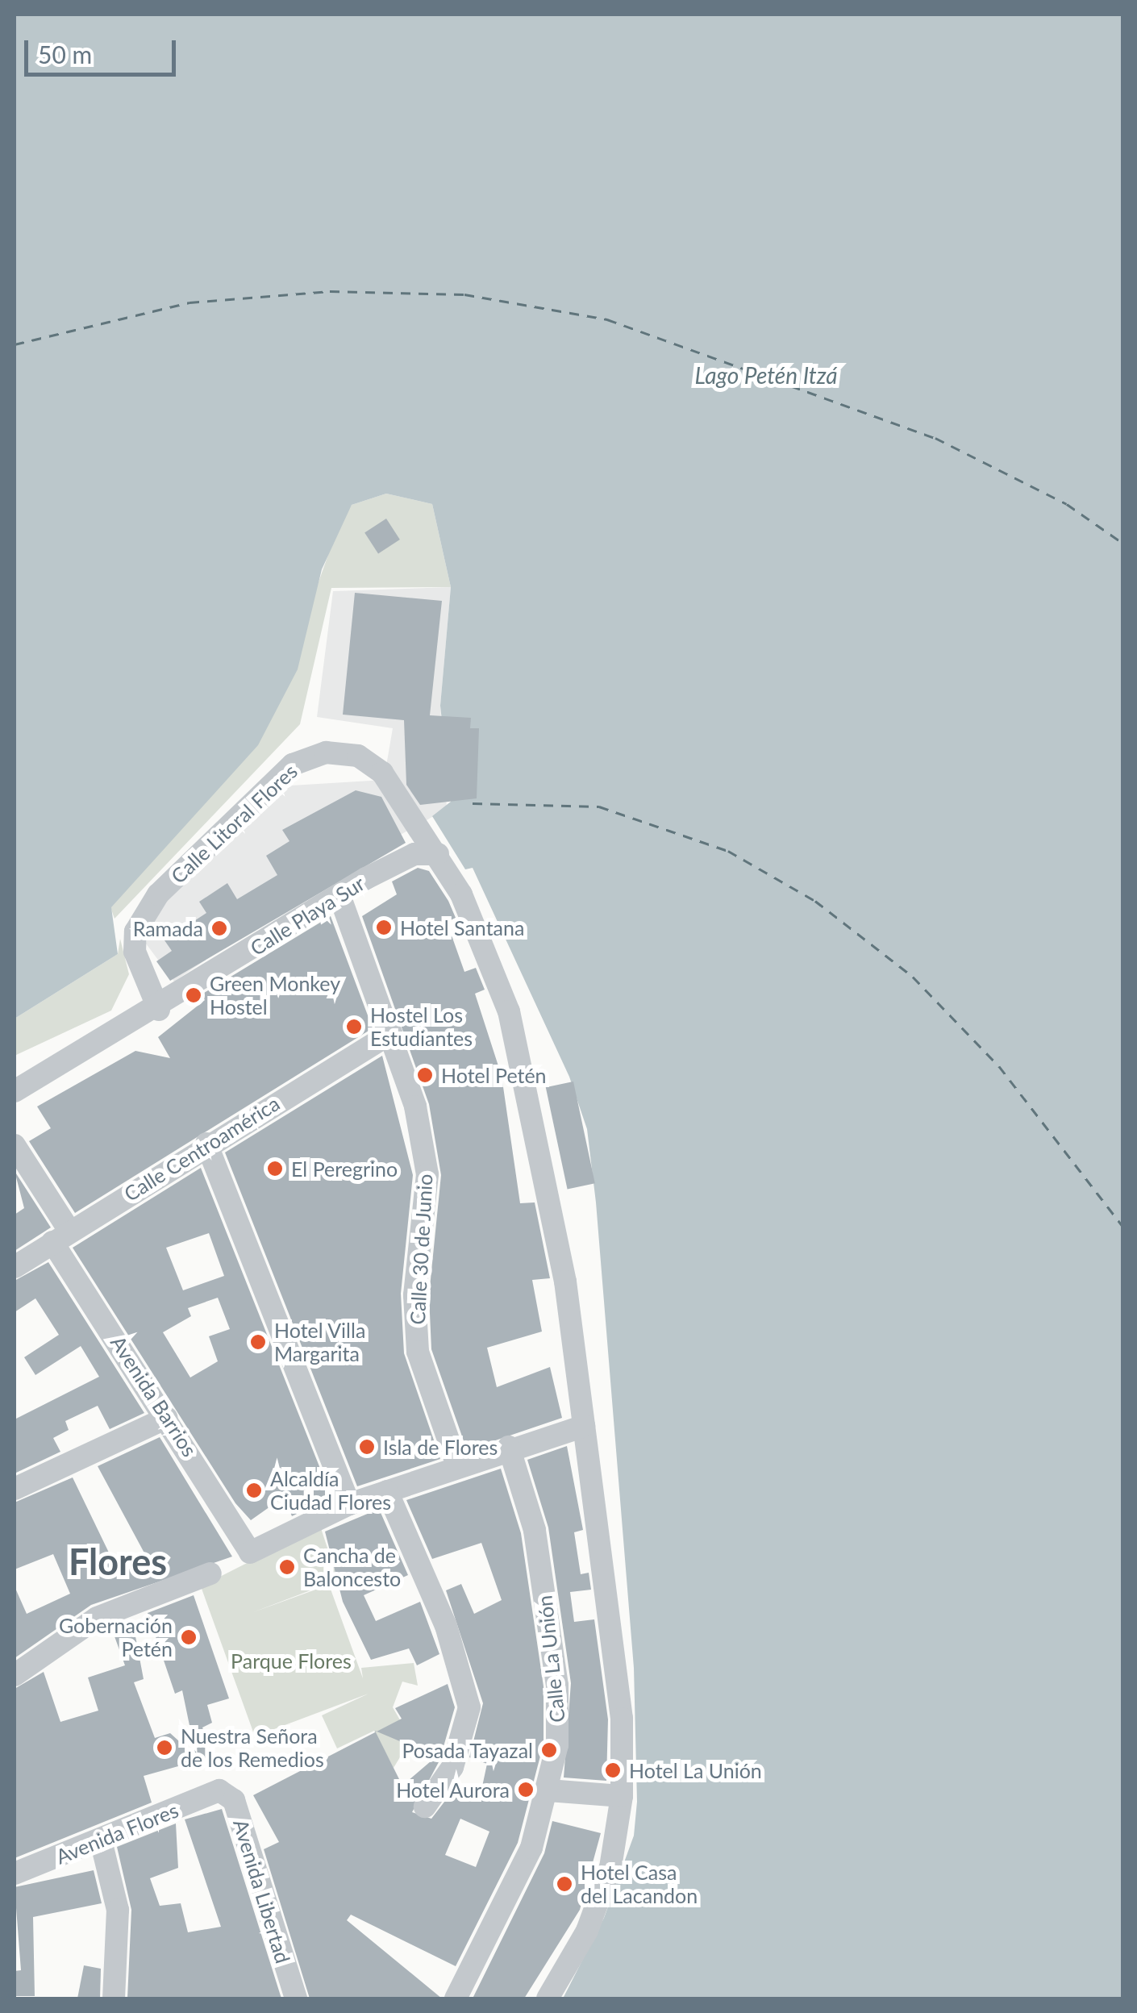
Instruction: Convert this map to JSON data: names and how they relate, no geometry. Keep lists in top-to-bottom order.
{
  "streets": {
    "street": [
      "Calle Litoral Flores",
      "Calle Playa Sur",
      "Calle Centroamérica",
      "Calle 30 de Junio",
      "Avenida Barrios",
      "Calle La Unión",
      "Avenida Flores",
      "Avenida Libertad"
    ]
  },
  "crossings": [
    ["Calle Litoral Flores", "Calle Playa Sur"],
    ["Calle Playa Sur", "Calle 30 de Junio"],
    ["Calle Centroamérica", "Calle 30 de Junio"],
    ["Calle Centroamérica", "Avenida Barrios"],
    ["Avenida Flores", "Avenida Libertad"]
  ],
  "districts": ["Flores"],
  "water": ["Lago Petén Itzá"],
  "parks": ["Parque Flores"],
  "places": [
    "Hotel Santana",
    "Ramada",
    "Green Monkey Hostel",
    "Hostel Los Estudiantes",
    "Hotel Petén",
    "El Peregrino",
    "Hotel Villa Margarita",
    "Isla de Flores",
    "Alcaldía Ciudad Flores",
    "Cancha de Baloncesto",
    "Gobernación Petén",
    "Nuestra Señora de los Remedios",
    "Posada Tayazal",
    "Hotel La Unión",
    "Hotel Aurora",
    "Hotel Casa del Lacandon"
  ],
  "scale_bar": "50 m"
}
